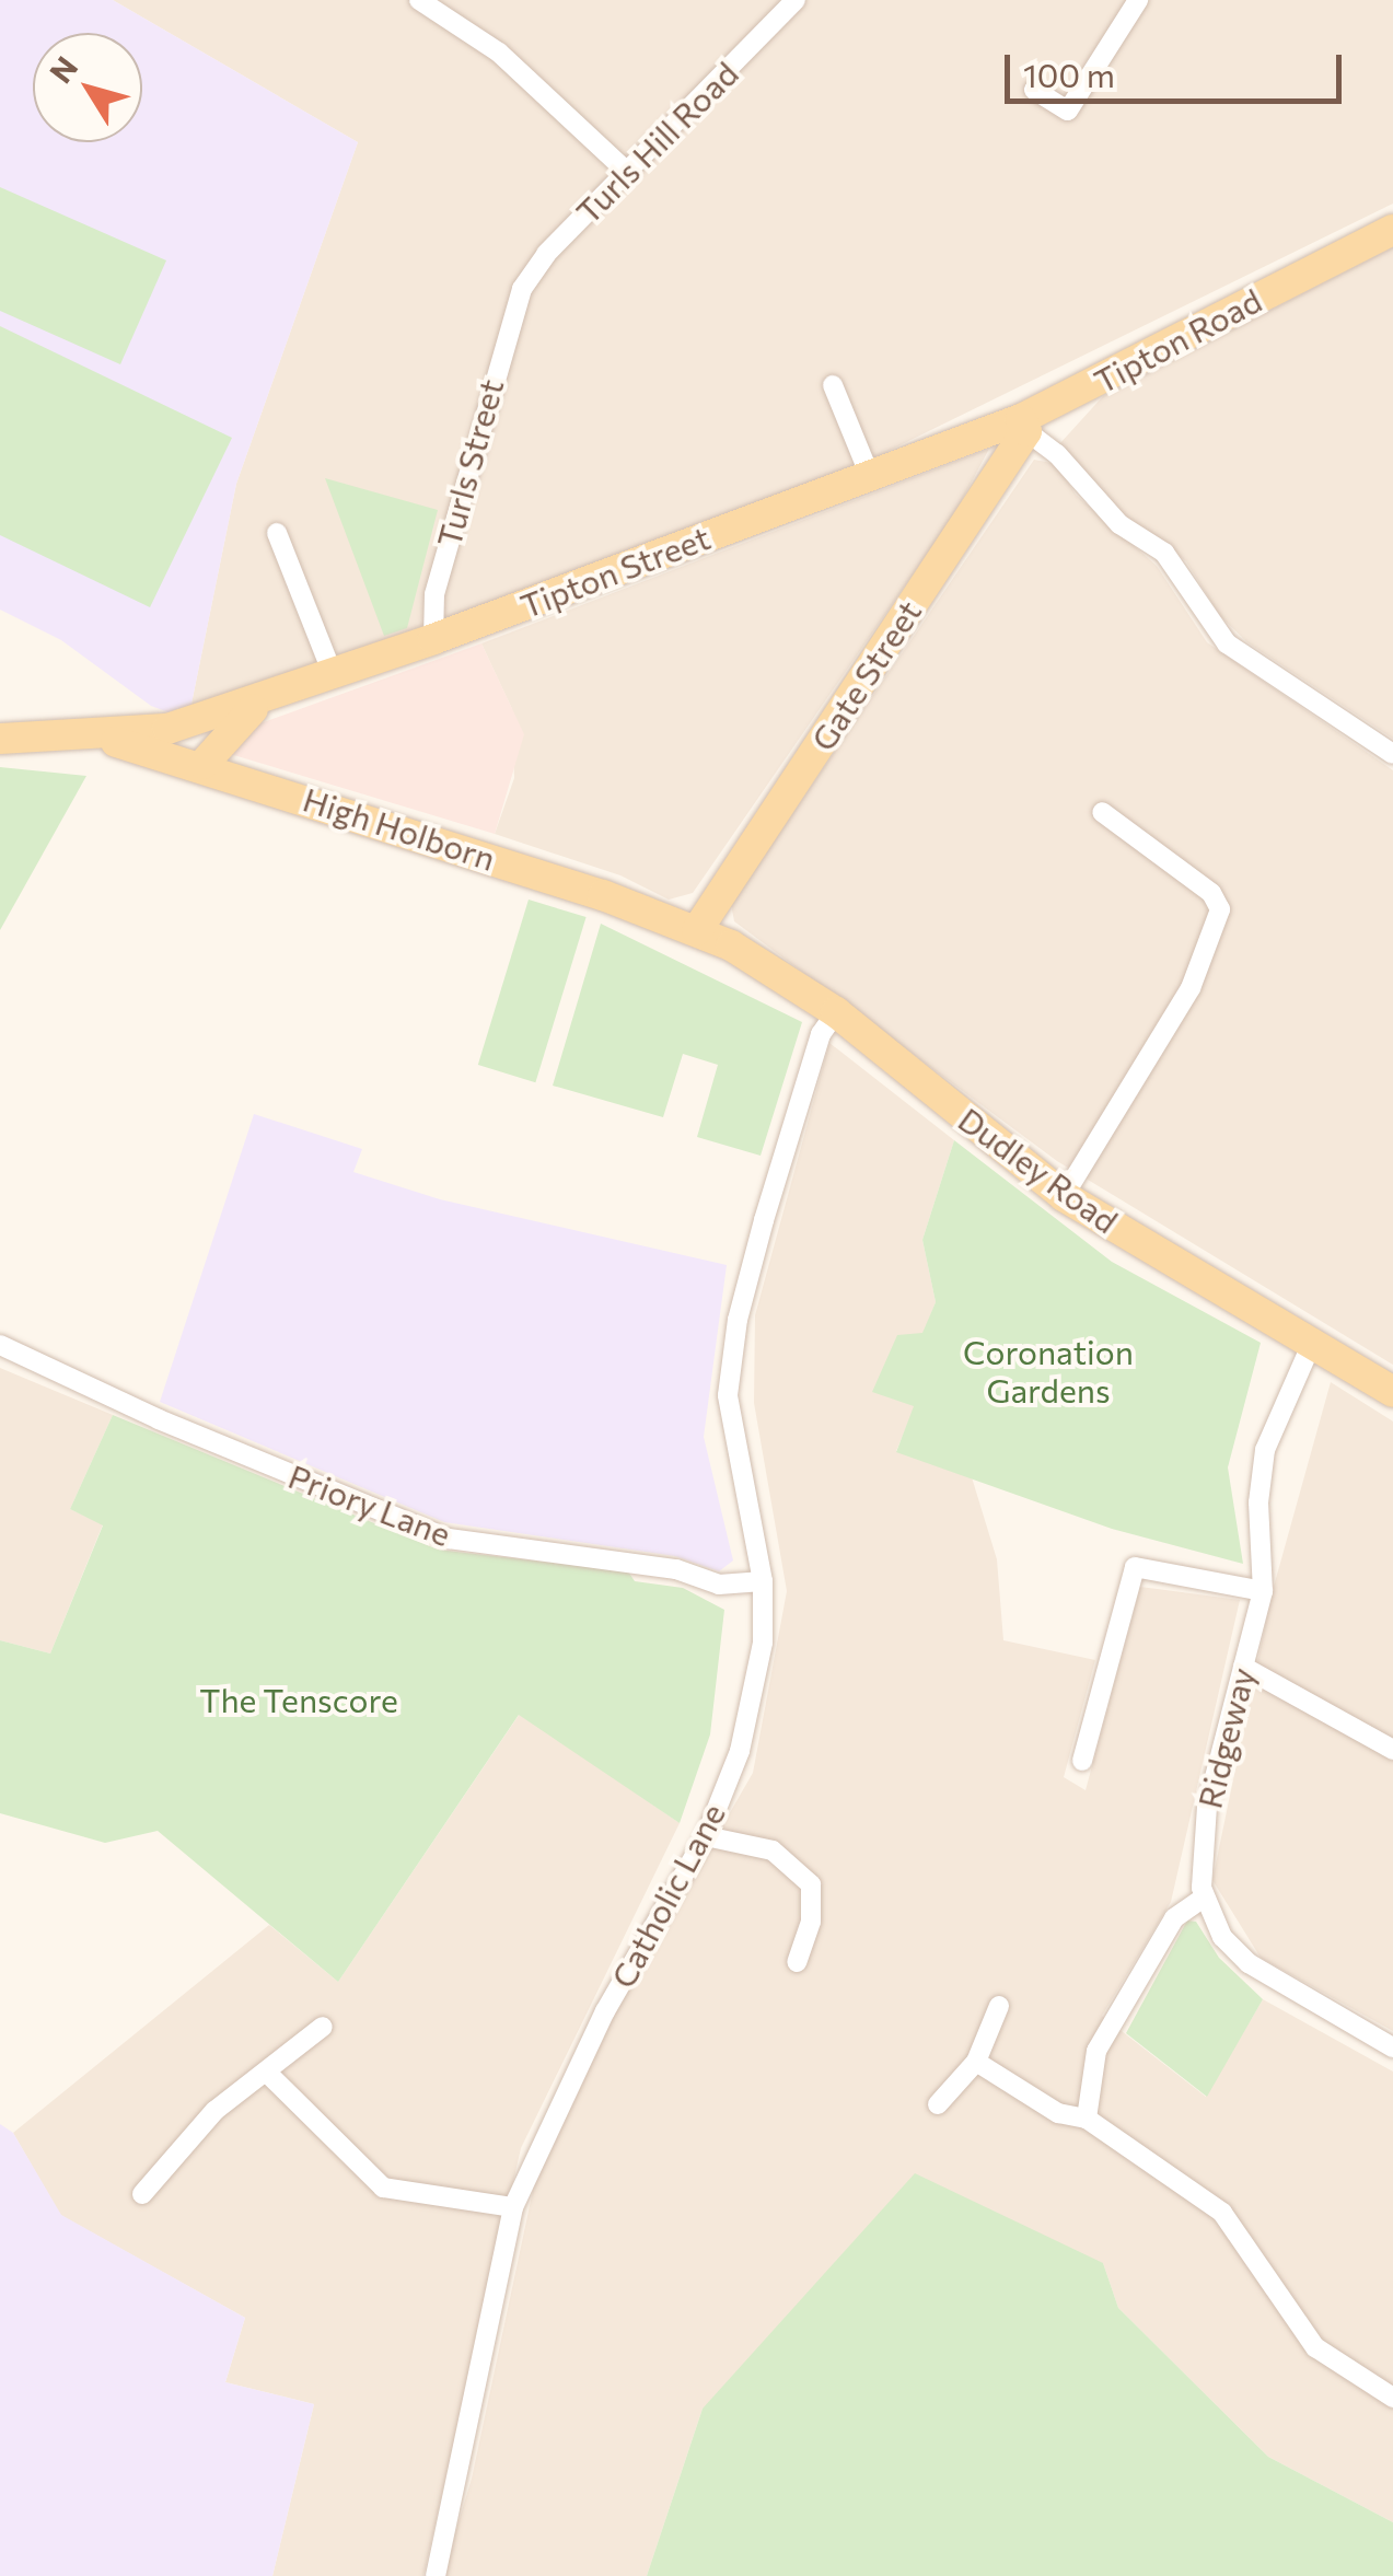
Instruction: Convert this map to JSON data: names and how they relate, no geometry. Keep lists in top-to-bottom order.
{
  "streets": {
    "main road": [
      "Tipton Road",
      "Tipton Street",
      "Gate Street",
      "High Holborn",
      "Dudley Road"
    ],
    "street": [
      "Turls Hill Road",
      "Turls Street",
      "Priory Lane",
      "Ridgeway",
      "Catholic Lane"
    ]
  },
  "crossings": [
    ["Turls Hill Road", "Turls Street"],
    ["Tipton Road", "Tipton Street"],
    ["Tipton Road", "Gate Street"],
    ["Turls Street", "Tipton Street"],
    ["Tipton Street", "High Holborn"],
    ["Gate Street", "High Holborn"],
    ["Gate Street", "Dudley Road"],
    ["High Holborn", "Dudley Road"],
    ["Dudley Road", "Ridgeway"],
    ["Dudley Road", "Catholic Lane"],
    ["Priory Lane", "Catholic Lane"]
  ],
  "parks": ["Coronation Gardens", "The Tenscore"],
  "scale_bar": "100 m",
  "north": "top left"
}
